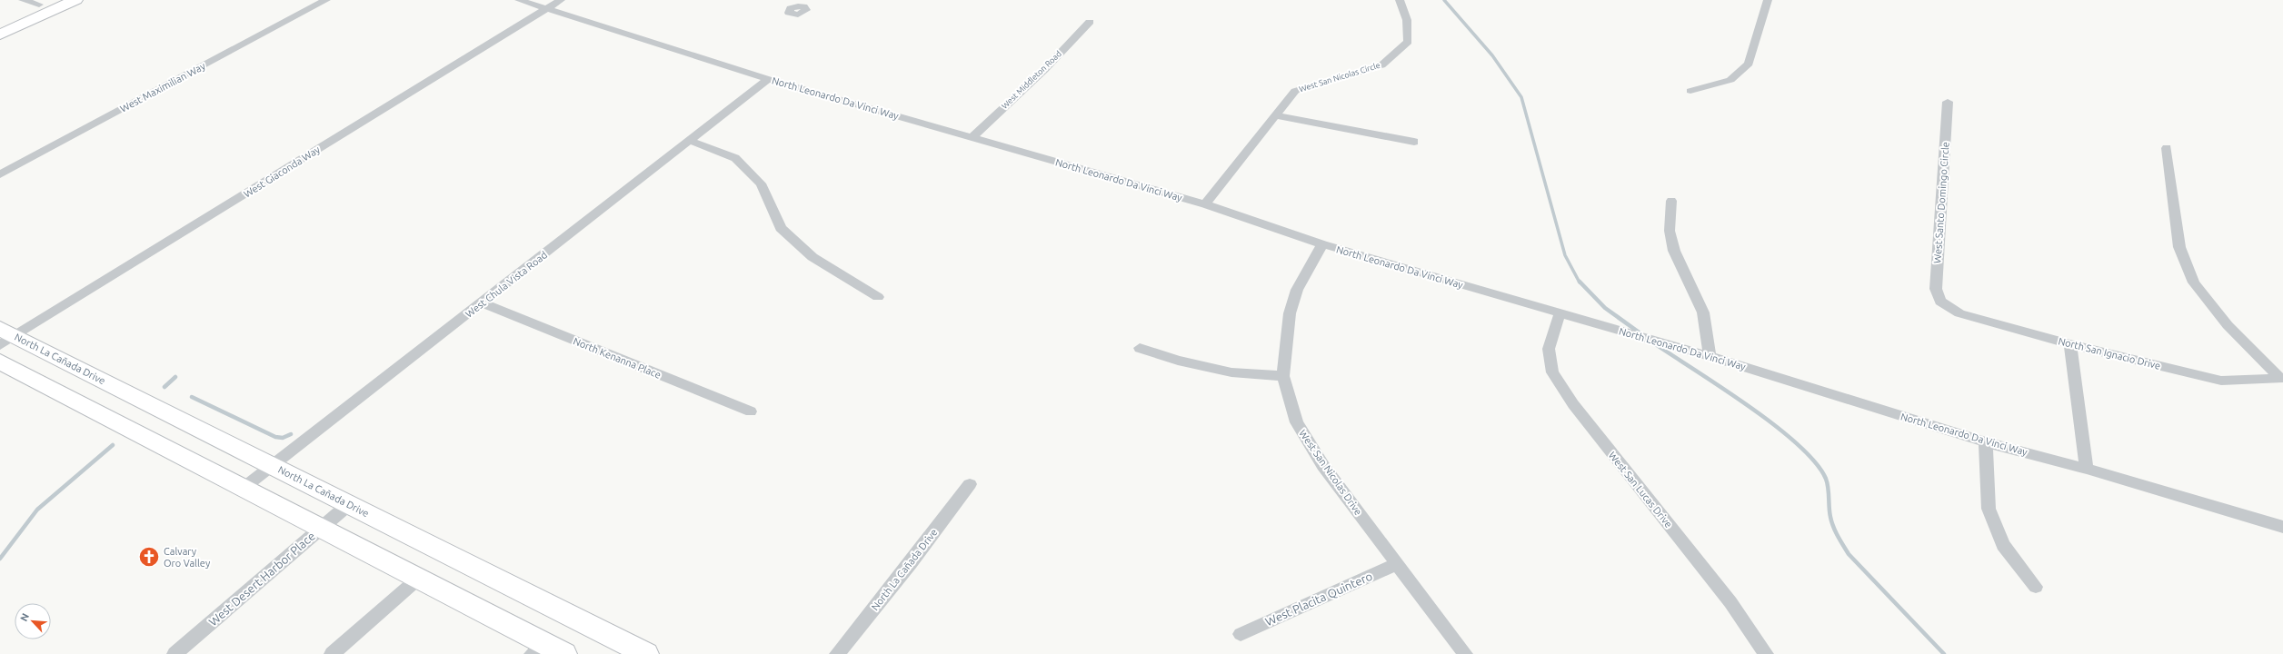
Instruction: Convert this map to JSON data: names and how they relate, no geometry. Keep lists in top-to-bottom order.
{
  "streets": {
    "main road": ["North La Cañada Drive"],
    "street": [
      "West San Nicolas Circle",
      "West Middleton Road",
      "West Maximilian Way",
      "North Leonardo Da Vinci Way",
      "West Giaconda Way",
      "West Santo Domingo Circle",
      "West Chula Vista Road",
      "North San Ignacio Drive",
      "North Kenanna Place",
      "West San Nicolas Drive",
      "West San Lucas Drive",
      "West Desert Harbor Place",
      "West Placita Quintero"
    ]
  },
  "crossings": [
    ["West San Nicolas Circle", "North Leonardo Da Vinci Way"],
    ["West Middleton Road", "North Leonardo Da Vinci Way"],
    ["North Leonardo Da Vinci Way", "West Giaconda Way"],
    ["North Leonardo Da Vinci Way", "West Chula Vista Road"],
    ["North Leonardo Da Vinci Way", "West San Nicolas Drive"],
    ["North Leonardo Da Vinci Way", "West San Lucas Drive"],
    ["West Giaconda Way", "North La Cañada Drive"],
    ["West Santo Domingo Circle", "North San Ignacio Drive"],
    ["West Chula Vista Road", "North Kenanna Place"],
    ["West Chula Vista Road", "North La Cañada Drive"],
    ["North La Cañada Drive", "West Desert Harbor Place"],
    ["West San Nicolas Drive", "West Placita Quintero"]
  ],
  "places": {
    "church": ["Calvary Oro Valley"]
  },
  "north": "top left"
}
